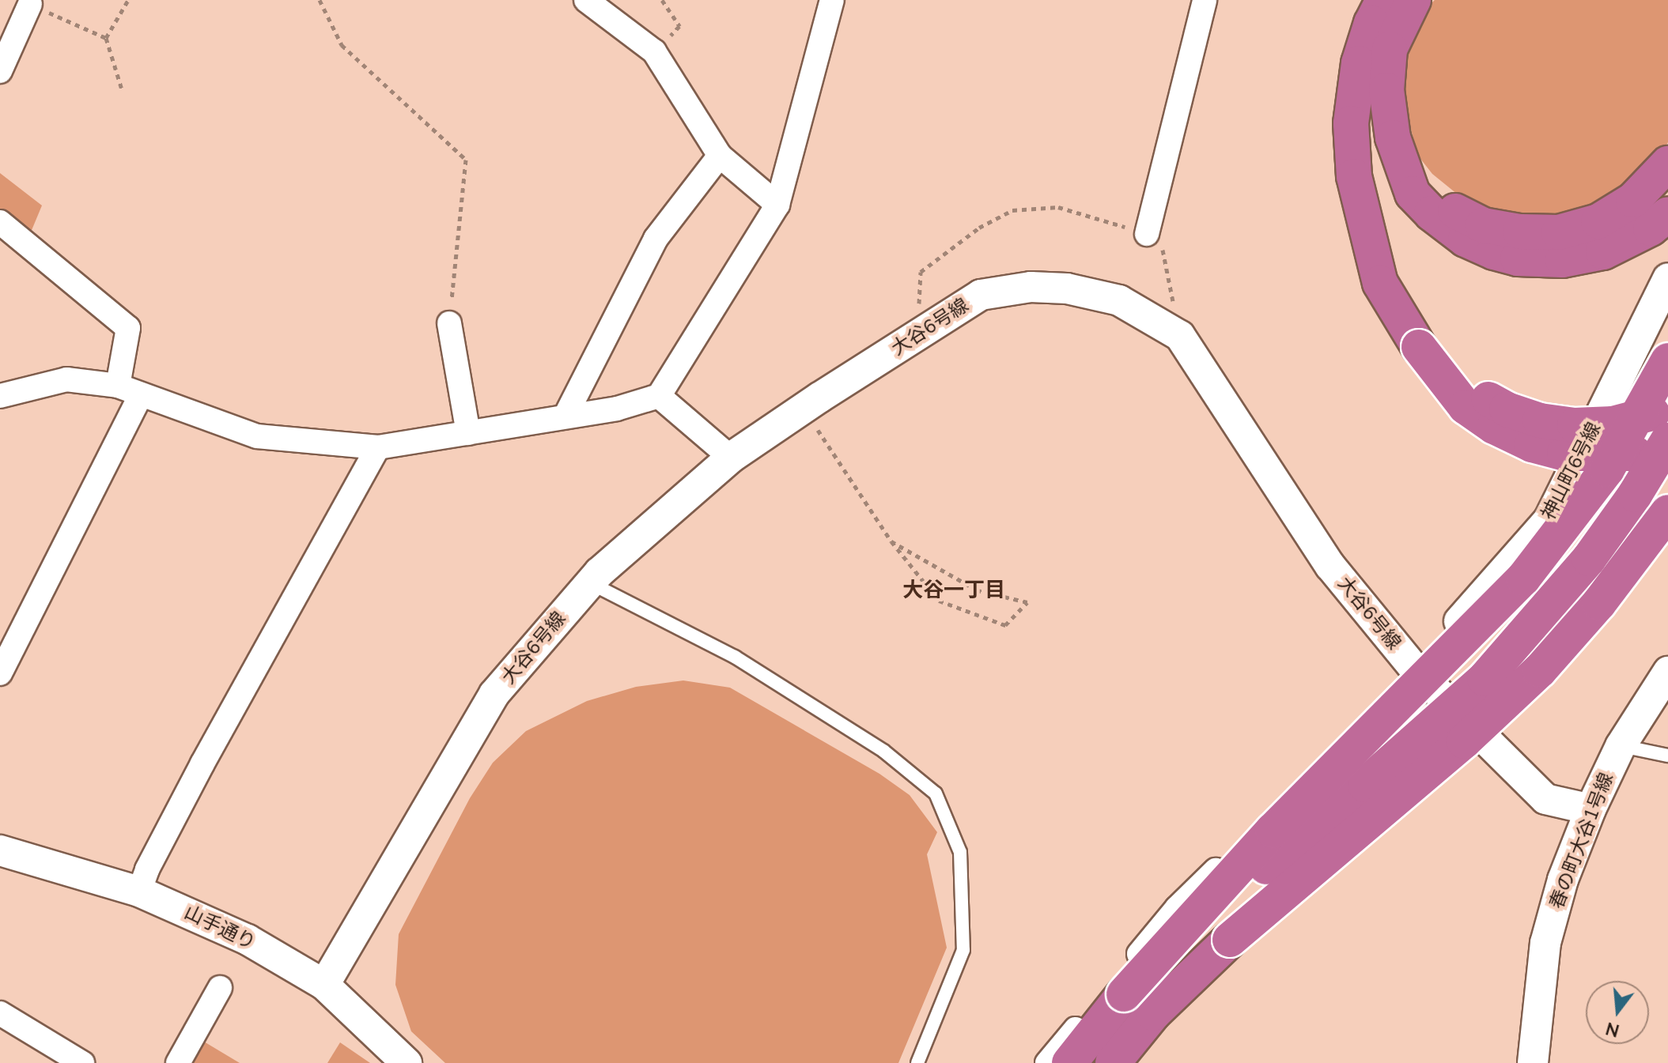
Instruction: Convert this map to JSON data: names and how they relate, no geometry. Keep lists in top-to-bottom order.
{
  "streets": {
    "street": [
      "大谷6号線",
      "神山町6号線",
      "春の町大谷1号線",
      "山手通り"
    ]
  },
  "crossings": [
    ["大谷6号線", "神山町6号線"],
    ["大谷6号線", "春の町大谷1号線"],
    ["大谷6号線", "山手通り"]
  ],
  "districts": ["大谷一丁目"],
  "north": "bottom"
}
